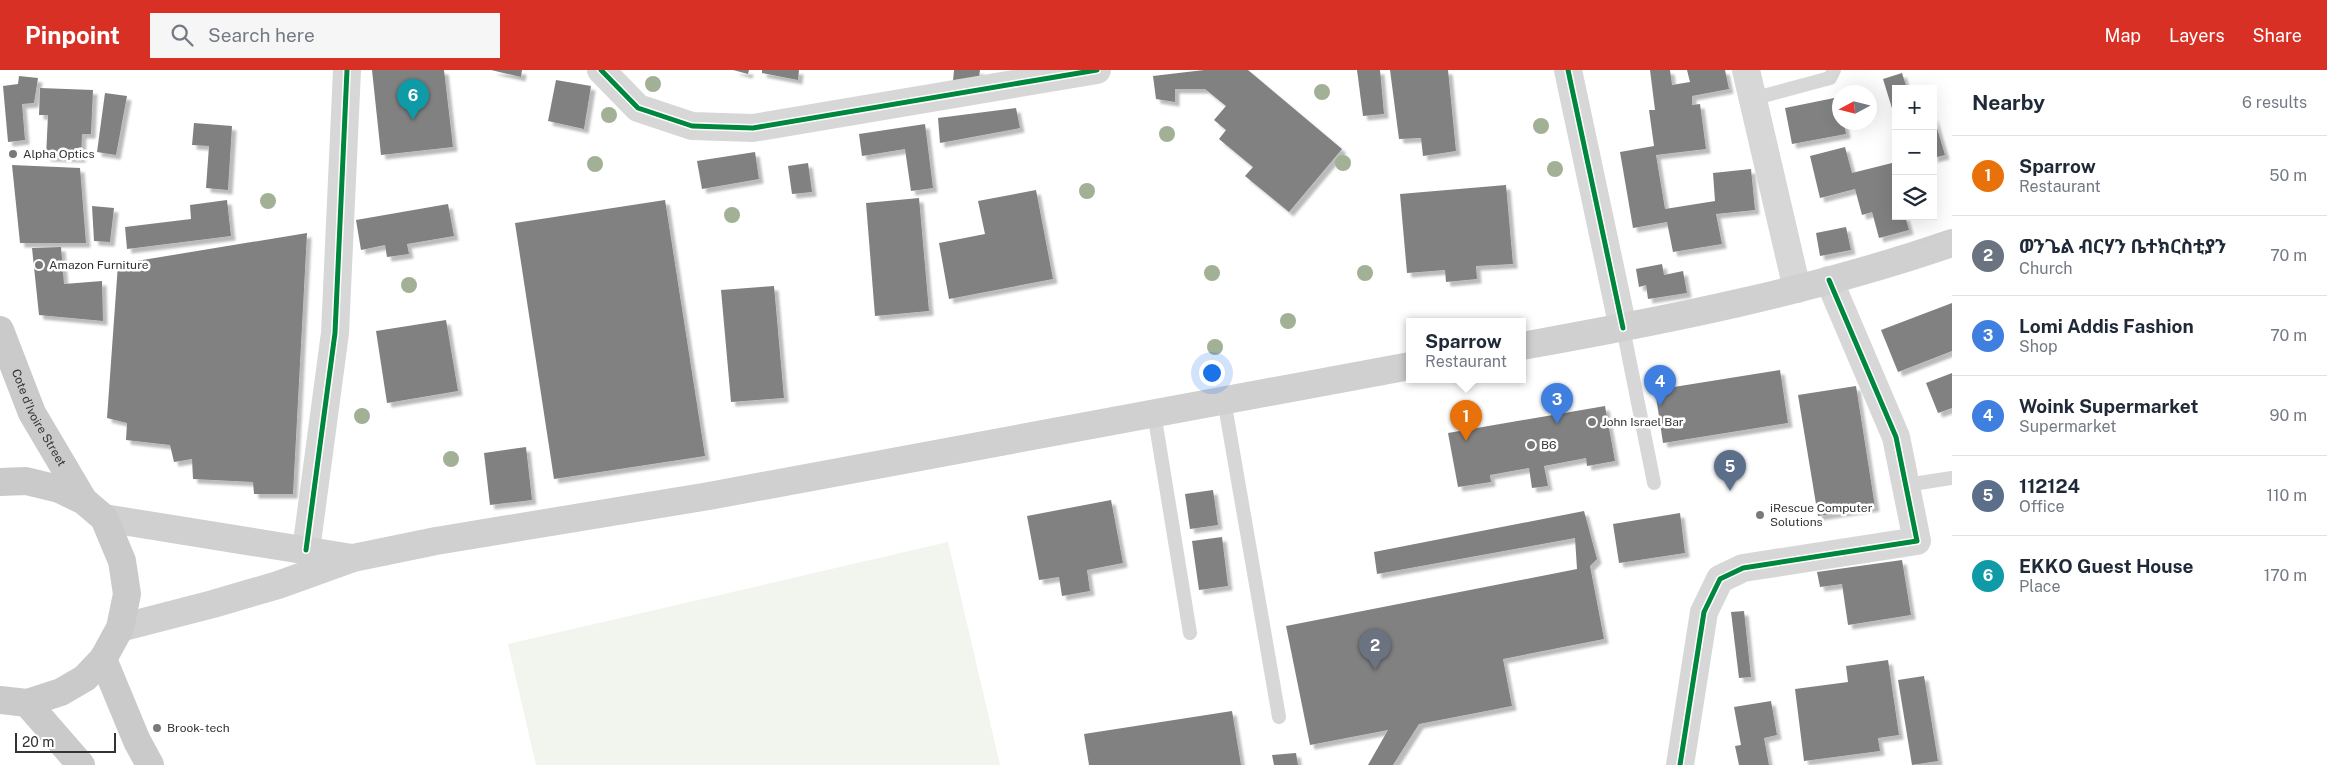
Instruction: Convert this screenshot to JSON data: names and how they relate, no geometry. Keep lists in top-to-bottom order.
{
  "streets": {
    "main road": ["Cote d'Ivoire Street"]
  },
  "places": [
    "Alpha Optics",
    "Amazon Furniture",
    "John Israel Bar",
    "B6",
    "iRescue Computer Solutions",
    "Brook- tech"
  ],
  "scale_bar": "20 m",
  "north": "left",
  "page": {
    "header": "Pinpoint",
    "search": "Search here",
    "nav": ["Map", "Layers", "Share"],
    "heading": ["Nearby", "6 results"],
    "pins": [
      "6",
      "4",
      "3",
      "1",
      "5",
      "2"
    ],
    "map_buttons": ["+", "−"],
    "list": [
      {
        "mark": "1",
        "name": "Sparrow",
        "note": "Restaurant",
        "value": "50 m"
      },
      {
        "mark": "2",
        "name": "ወንጌል ብርሃን ቤተክርስቲያን",
        "note": "Church",
        "value": "70 m"
      },
      {
        "mark": "3",
        "name": "Lomi Addis Fashion",
        "note": "Shop",
        "value": "70 m"
      },
      {
        "mark": "4",
        "name": "Woink Supermarket",
        "note": "Supermarket",
        "value": "90 m"
      },
      {
        "mark": "5",
        "name": "112124",
        "note": "Office",
        "value": "110 m"
      },
      {
        "mark": "6",
        "name": "EKKO Guest House",
        "note": "Place",
        "value": "170 m"
      }
    ],
    "popup": ["Sparrow", "Restaurant"],
    "scale": "20 m"
  }
}
